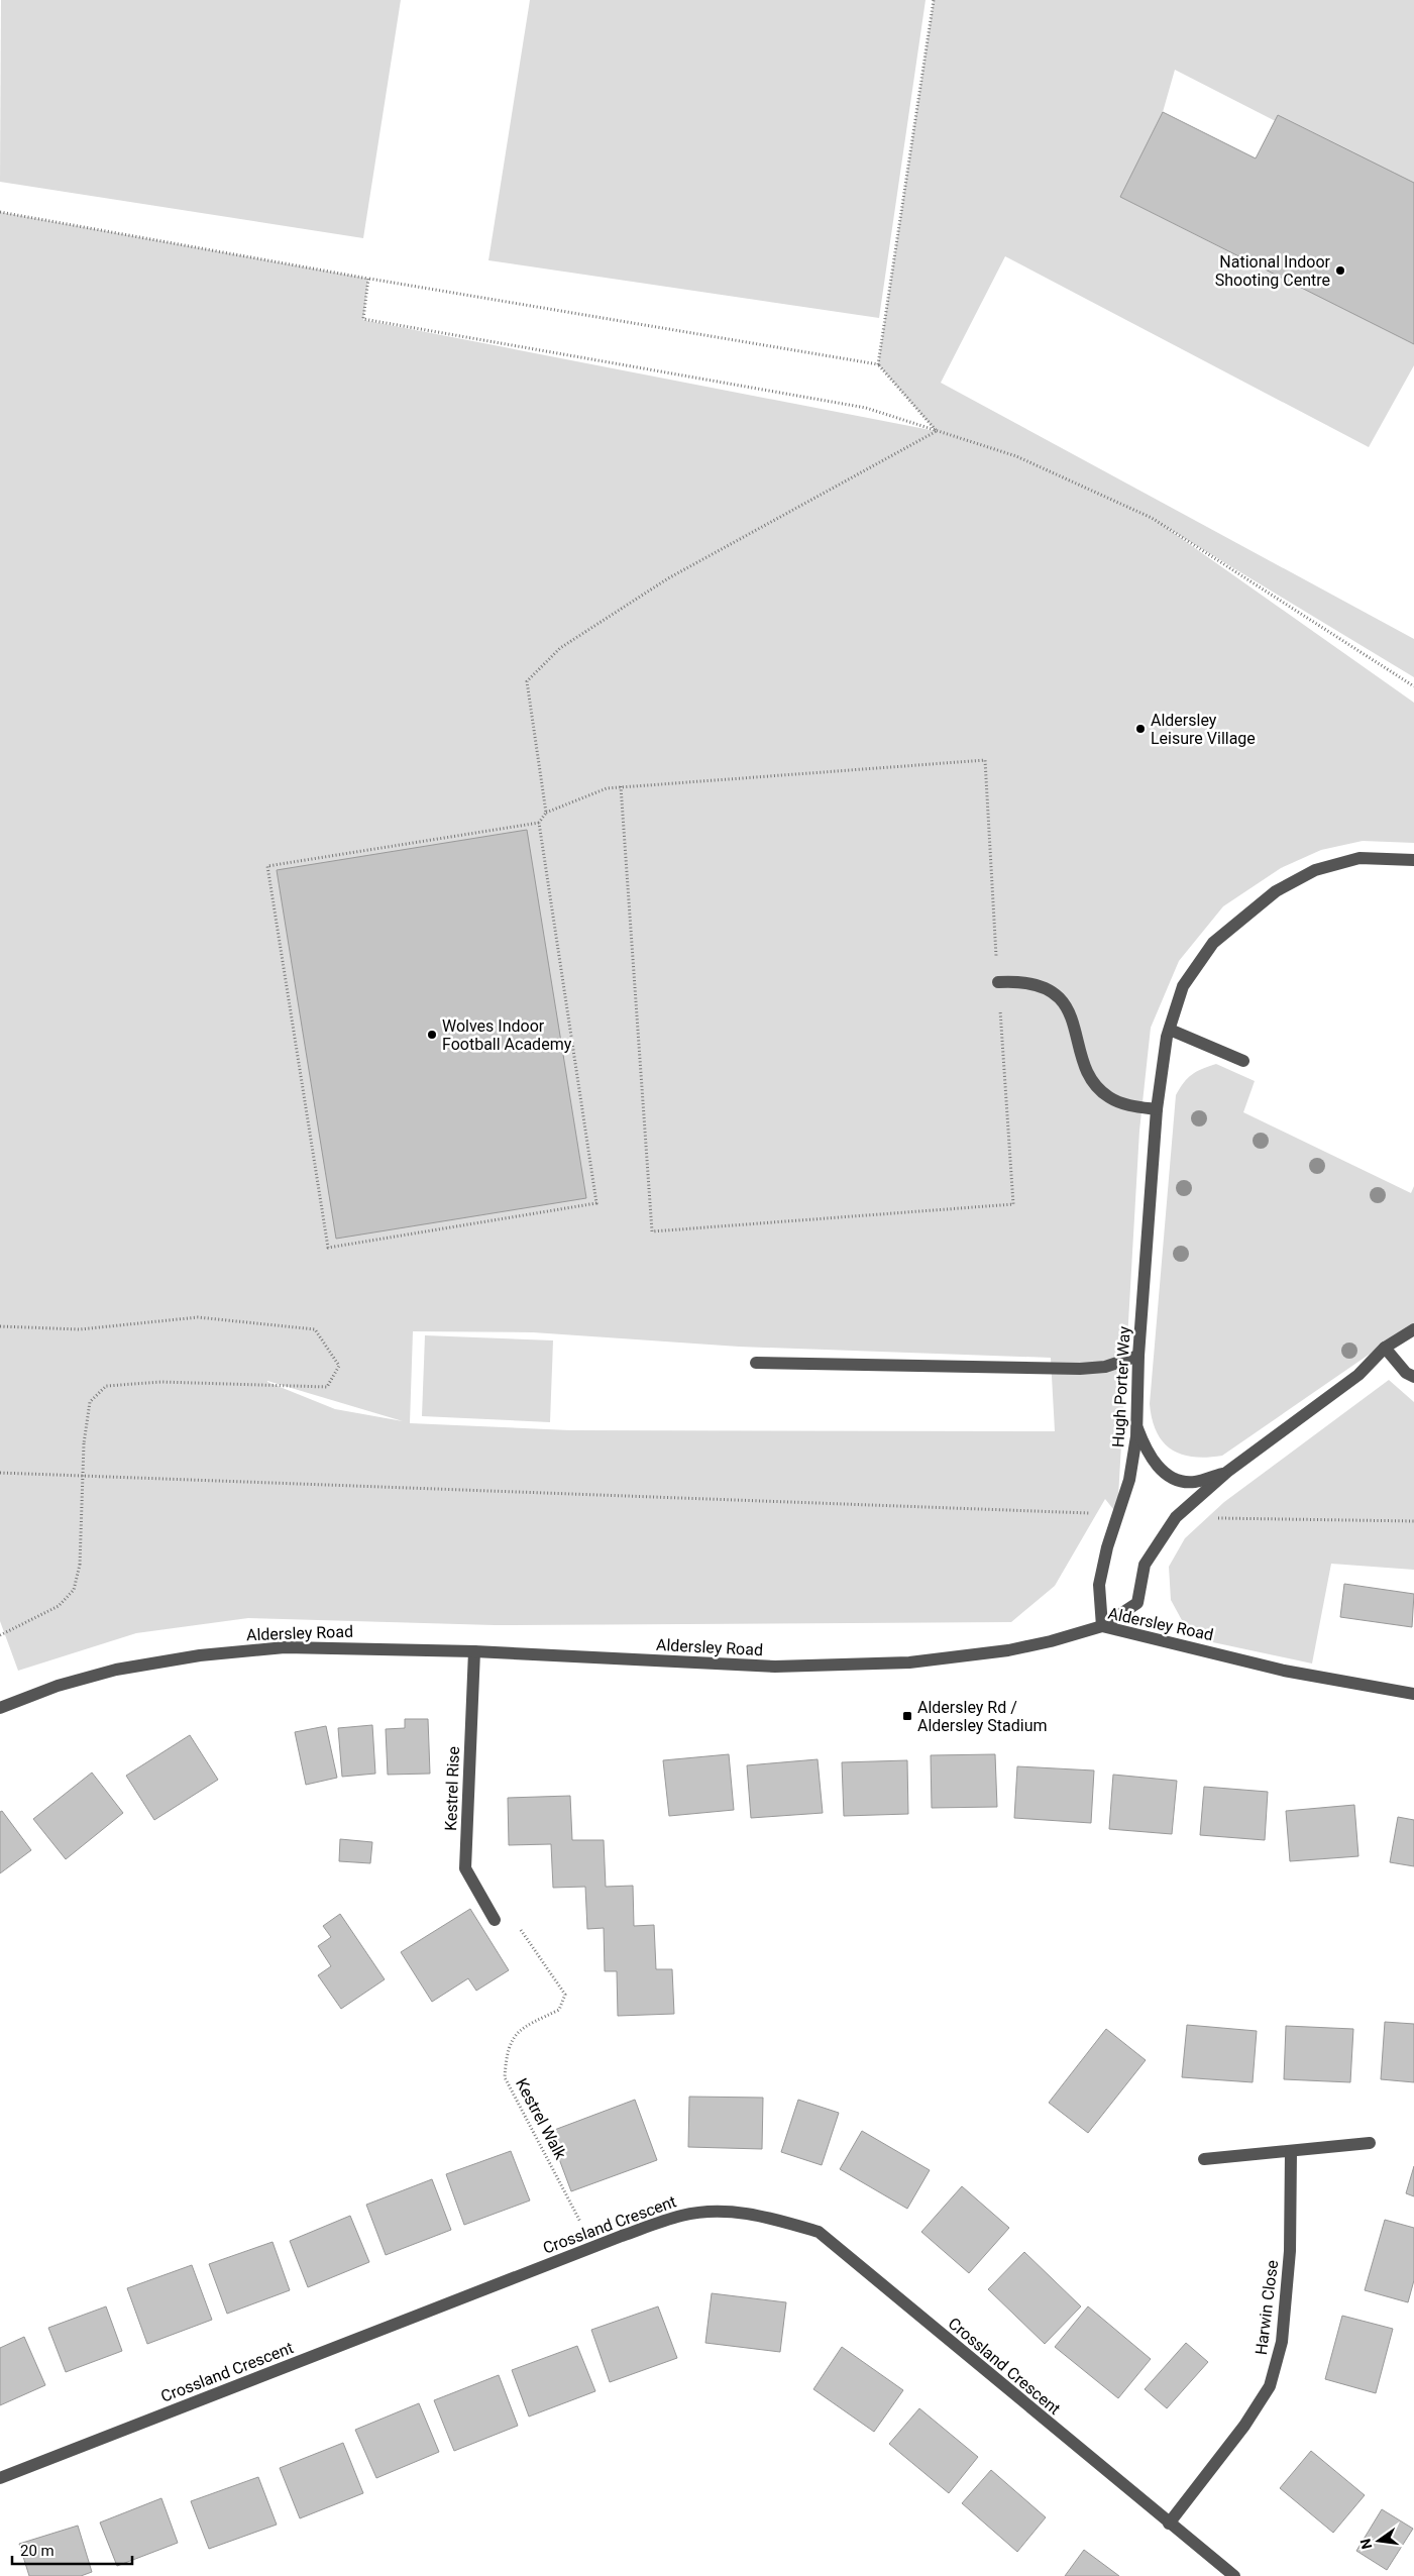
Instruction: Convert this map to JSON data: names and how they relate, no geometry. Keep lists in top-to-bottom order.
{
  "streets": {
    "street": [
      "Hugh Porter Way",
      "Aldersley Road",
      "Kestrel Rise",
      "Crossland Crescent",
      "Harwin Close"
    ],
    "path": ["Kestrel Walk"]
  },
  "crossings": [
    ["Hugh Porter Way", "Aldersley Road"],
    ["Aldersley Road", "Kestrel Rise"],
    ["Kestrel Rise", "Kestrel Walk"],
    ["Kestrel Walk", "Crossland Crescent"],
    ["Crossland Crescent", "Harwin Close"]
  ],
  "places": {
    "other": ["National Indoor Shooting Centre", "Aldersley Leisure Village", "Wolves Indoor Football Academy"],
    "transit": ["Aldersley Rd / Aldersley Stadium"]
  },
  "scale_bar": "20 m",
  "north": "left"
}
